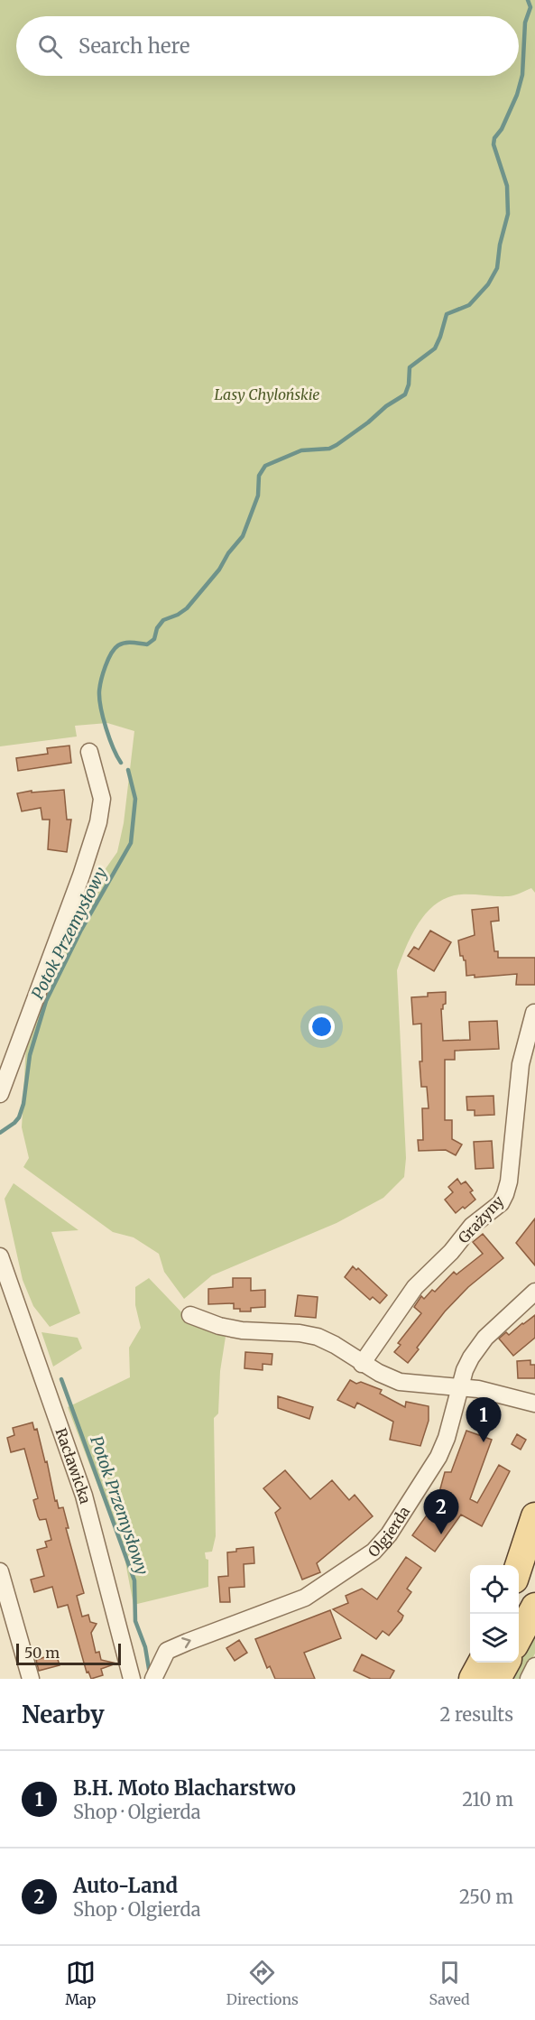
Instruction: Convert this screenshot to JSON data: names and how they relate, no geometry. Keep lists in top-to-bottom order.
{
  "streets": {
    "street": ["Grażyny", "Racławicka", "Olgierda"]
  },
  "one_way": ["Olgierda"],
  "water": ["Potok Przemysłowy"],
  "parks": ["Lasy Chylońskie"],
  "scale_bar": "50 m",
  "page": {
    "search": "Search here",
    "pins": ["1", "2"],
    "scale": "50 m",
    "heading": ["Nearby", "2 results"],
    "list": [
      {
        "mark": "1",
        "name": "B.H. Moto Blacharstwo",
        "note": "Shop · Olgierda",
        "value": "210 m"
      },
      {
        "mark": "2",
        "name": "Auto-Land",
        "note": "Shop · Olgierda",
        "value": "250 m"
      }
    ],
    "nav": ["Map", "Directions", "Saved"]
  }
}
